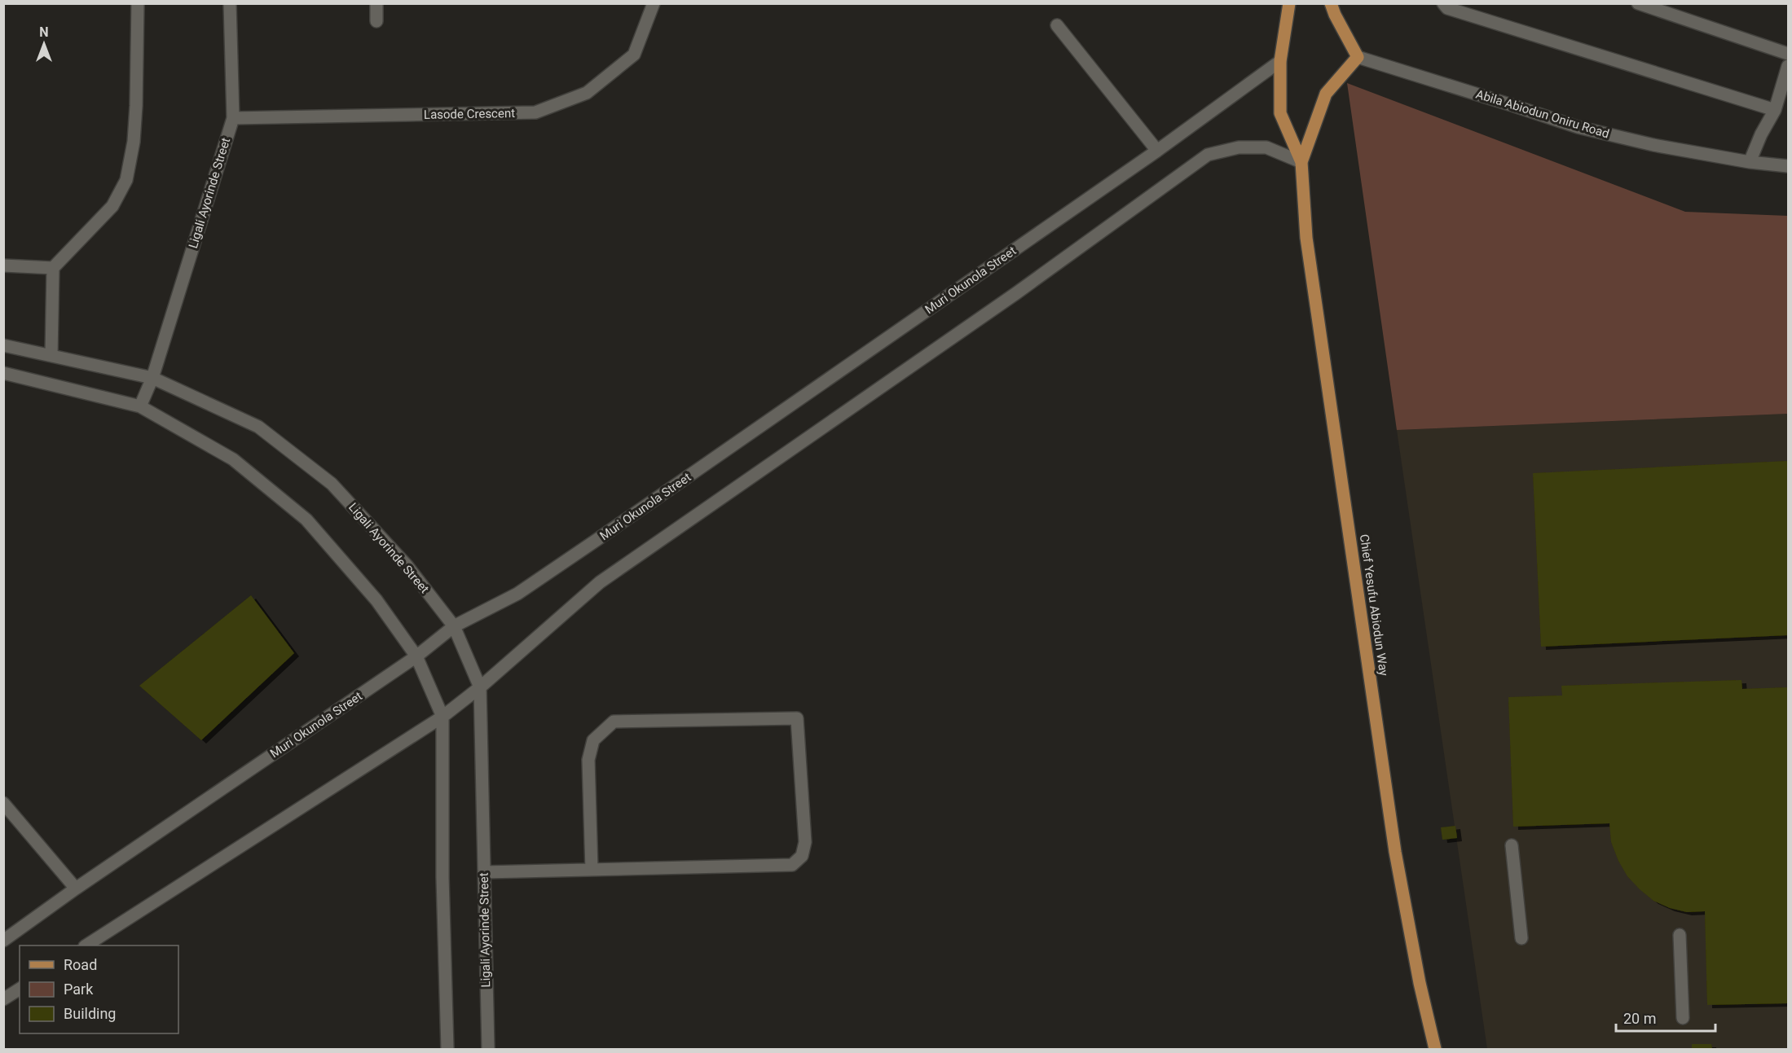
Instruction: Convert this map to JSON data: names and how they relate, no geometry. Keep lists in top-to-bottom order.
{
  "streets": {
    "main road": ["Chief Yesufu Abiodun Way"],
    "street": [
      "Lasode Crescent",
      "Abila Abiodun Oniru Road",
      "Ligali Ayorinde Street",
      "Muri Okunola Street"
    ]
  },
  "crossings": [
    ["Lasode Crescent", "Ligali Ayorinde Street"],
    ["Abila Abiodun Oniru Road", "Chief Yesufu Abiodun Way"],
    ["Ligali Ayorinde Street", "Muri Okunola Street"],
    ["Muri Okunola Street", "Chief Yesufu Abiodun Way"]
  ],
  "legend": ["Road", "Park", "Building"],
  "scale_bar": "20 m",
  "north": "top"
}
